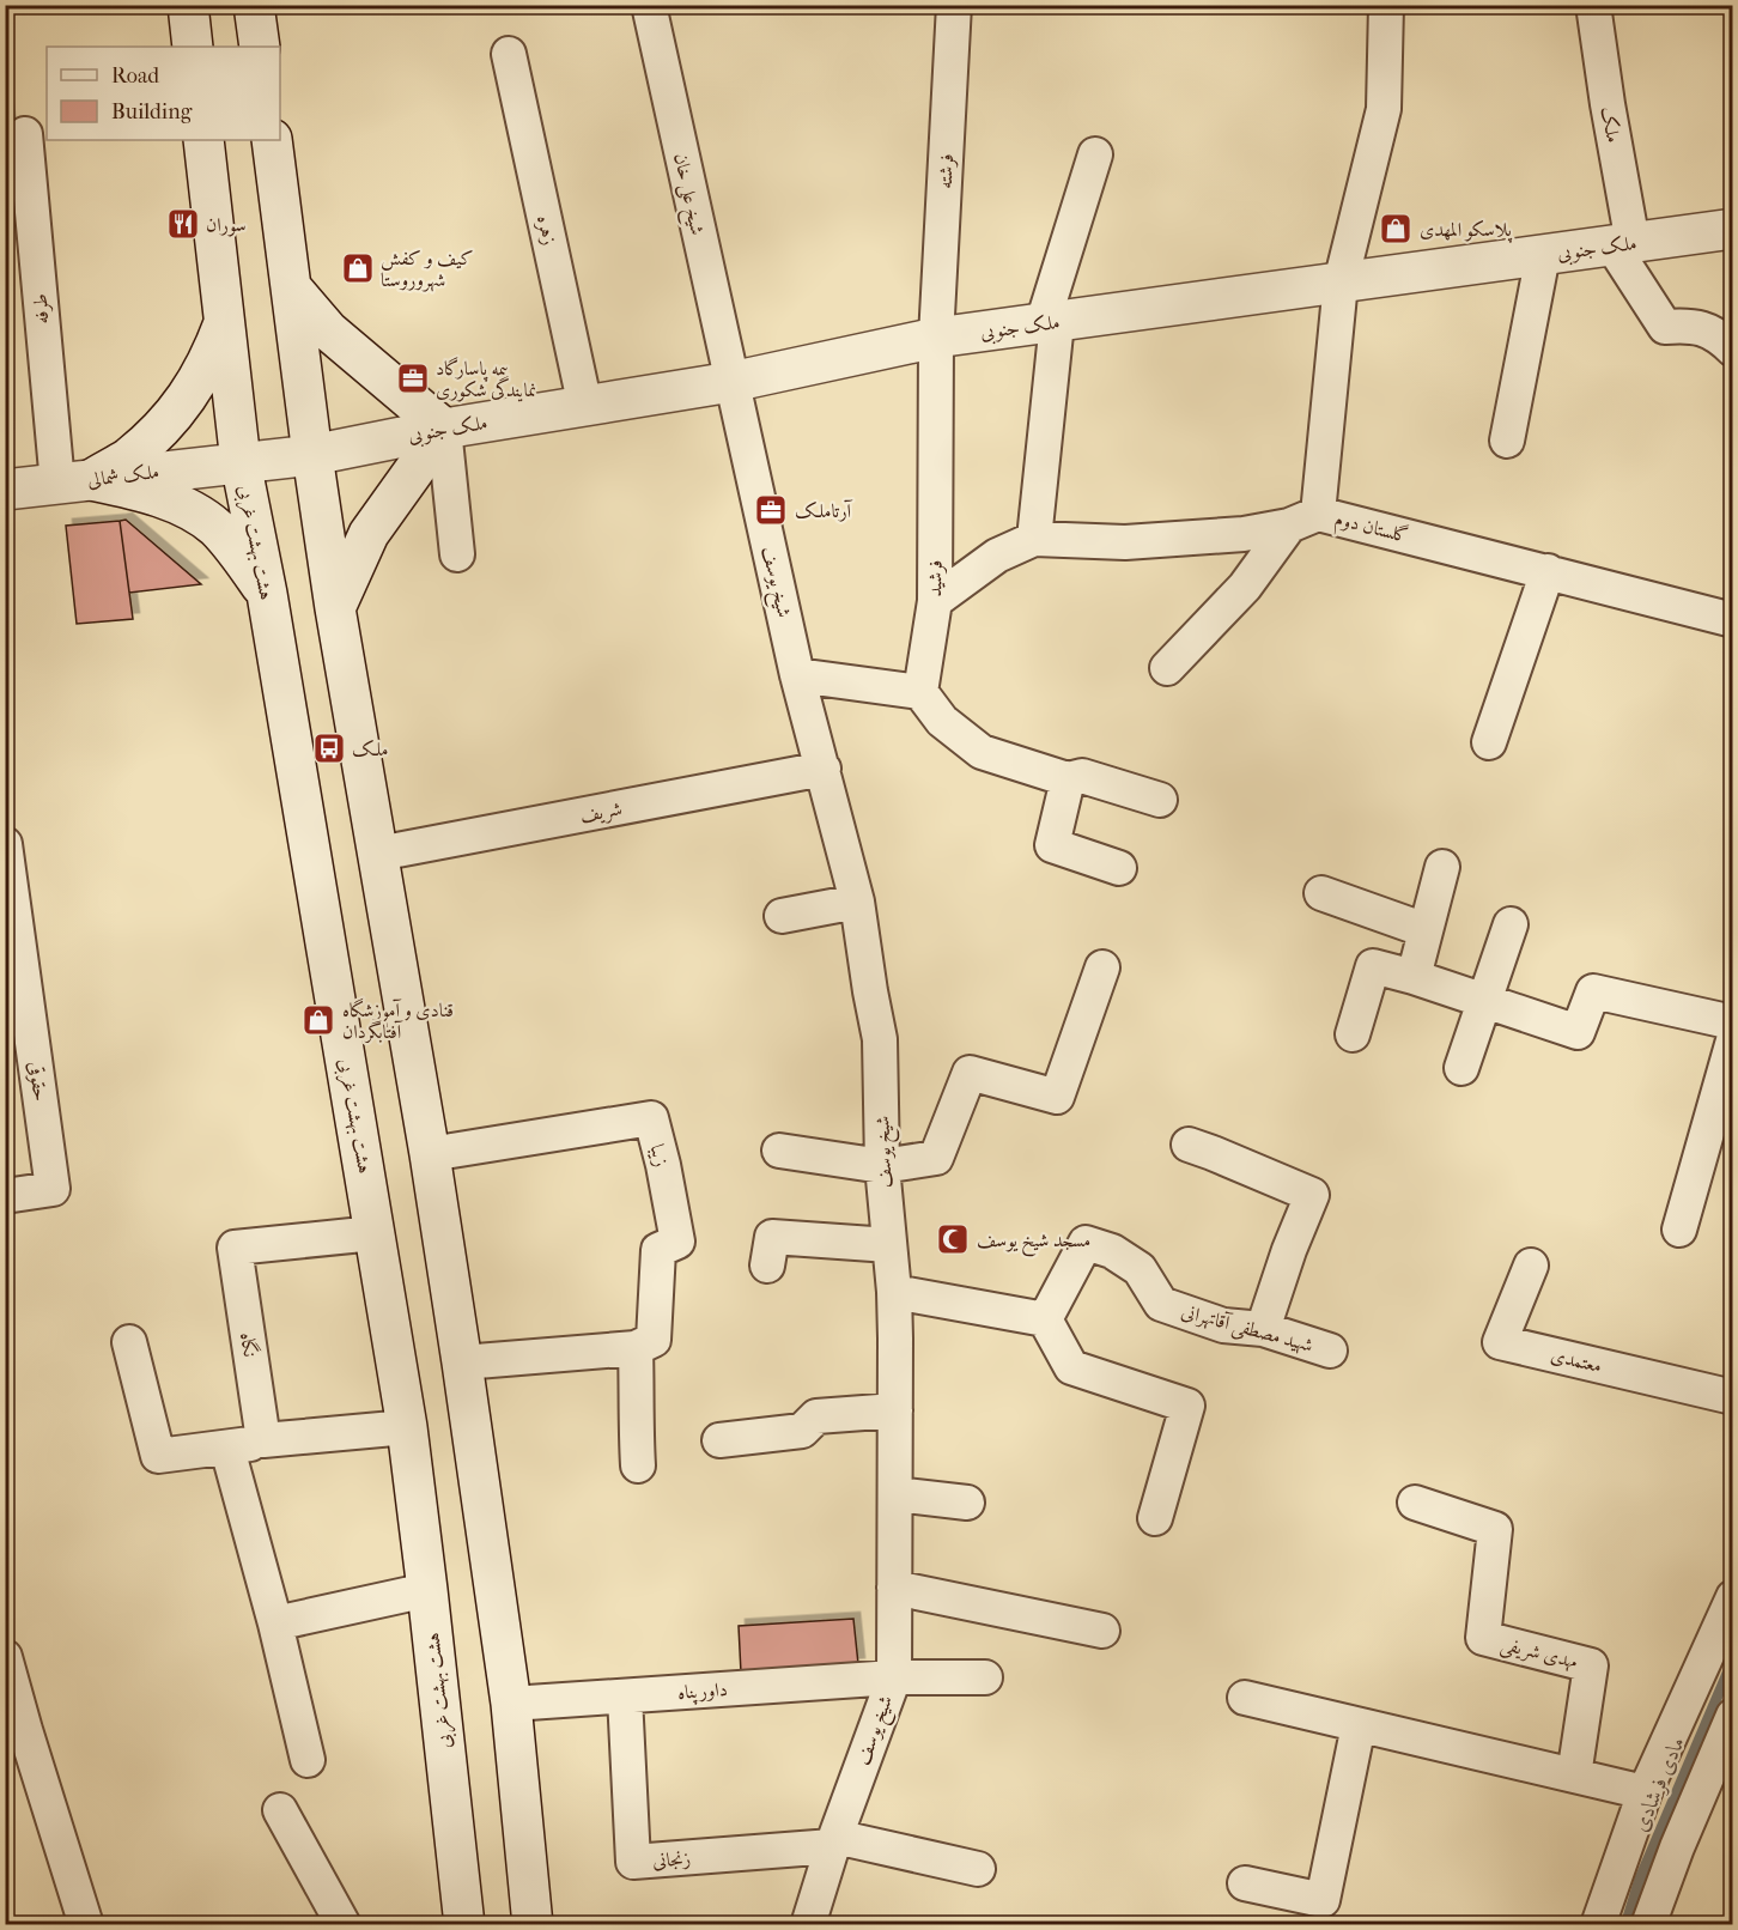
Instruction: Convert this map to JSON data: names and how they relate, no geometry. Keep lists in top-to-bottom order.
{
  "streets": {
    "main road": ["ملک جنوبی", "ملک شمالی", "هشت بهشت غربی"],
    "street": [
      "ملک",
      "فرشته",
      "شیخ علی خان",
      "زهره",
      "طرفه",
      "گلستان دوم",
      "فرشید",
      "شیخ یوسف",
      "شریف",
      "حقوقی",
      "زیبا",
      "شهید مصطفی آقاتهرانی",
      "نگاه",
      "معتمدی",
      "مهدی شریفی",
      "داورپناه",
      "زنجانی"
    ]
  },
  "crossings": [
    ["ملک", "ملک جنوبی"],
    ["فرشته", "ملک جنوبی"],
    ["فرشته", "فرشید"],
    ["شیخ علی خان", "ملک جنوبی"],
    ["شیخ علی خان", "شیخ یوسف"],
    ["زهره", "ملک جنوبی"],
    ["ملک جنوبی", "فرشید"],
    ["ملک جنوبی", "شیخ یوسف"],
    ["طرفه", "ملک شمالی"],
    ["ملک شمالی", "هشت بهشت غربی"],
    ["گلستان دوم", "فرشید"],
    ["هشت بهشت غربی", "نگاه"],
    ["شیخ یوسف", "شریف"],
    ["شیخ یوسف", "داورپناه"],
    ["شیخ یوسف", "زنجانی"],
    ["داورپناه", "زنجانی"]
  ],
  "water": ["مادی فرشادی"],
  "places": {
    "restaurant": ["سوران"],
    "shop": ["پلاسکو المهدی", "کیف و کفش شهروروستا", "قنادی و آموزشگاه آفتابگردان"],
    "office": ["بیمه پاسارگاد نمایندگی شکوری", "آرتاملک"],
    "bus stop": ["ملک"],
    "mosque": ["مسجد شیخ یوسف"]
  },
  "legend": ["Road", "Building"]
}
